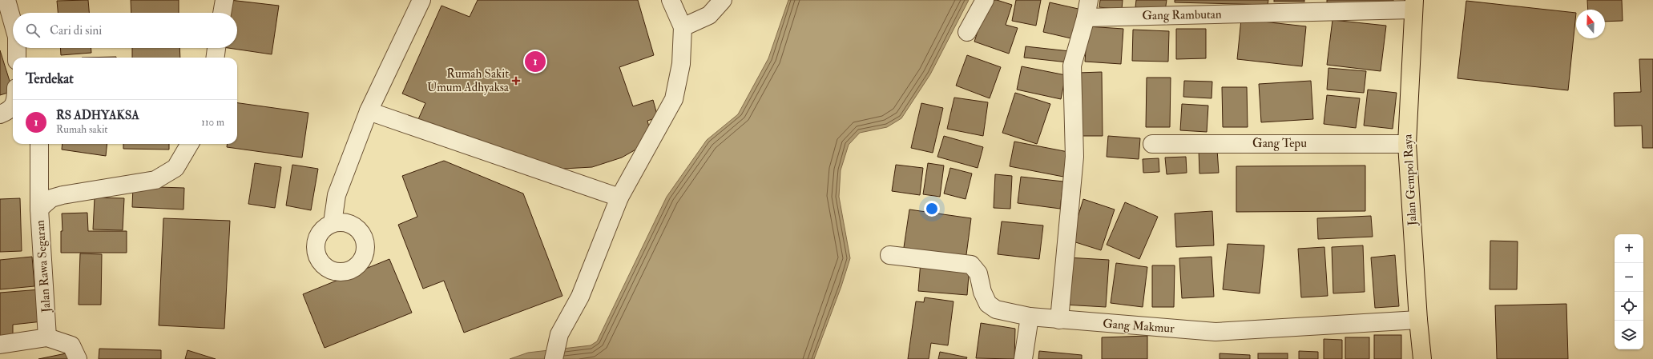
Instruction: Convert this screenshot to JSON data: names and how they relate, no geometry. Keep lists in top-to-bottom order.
{
  "streets": {
    "main road": ["Jalan Gempol Raya"],
    "street": [
      "Gang Rambutan",
      "Gang Tepu",
      "Jalan Rawa Segaran",
      "Gang Makmur"
    ]
  },
  "crossings": [
    ["Gang Rambutan", "Jalan Gempol Raya"],
    ["Gang Tepu", "Jalan Gempol Raya"],
    ["Jalan Gempol Raya", "Gang Makmur"]
  ],
  "places": {
    "health": ["Rumah Sakit Umum Adhyaksa"]
  },
  "north": "top",
  "page": {
    "search": "Cari di sini",
    "pins": "1",
    "heading": "Terdekat",
    "list": [
      {
        "mark": "1",
        "name": "RS ADHYAKSA",
        "note": "Rumah sakit",
        "value": "110 m"
      }
    ],
    "map_buttons": ["+", "−"]
  }
}
